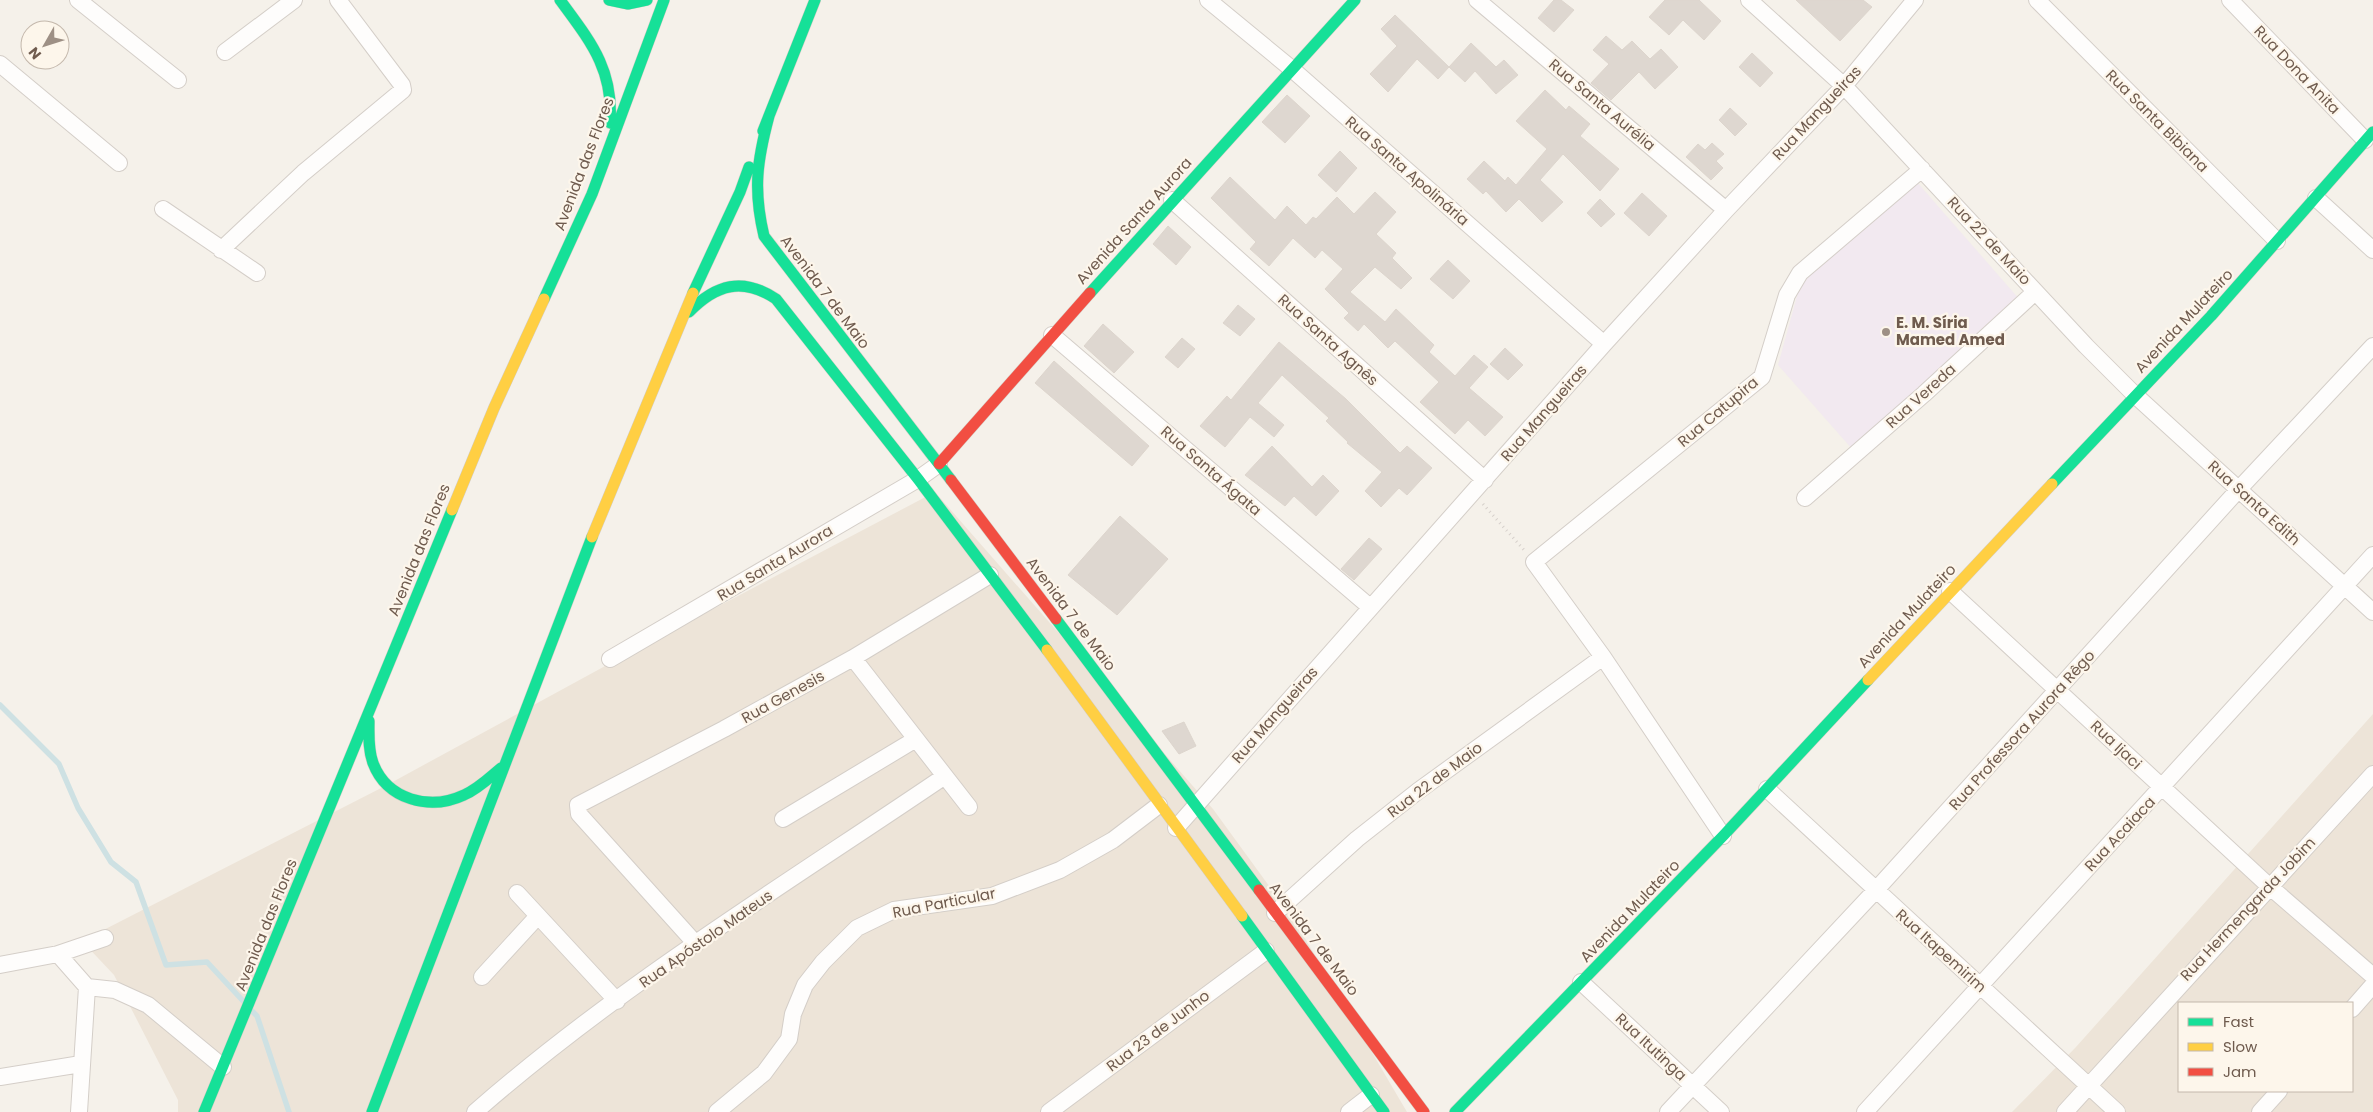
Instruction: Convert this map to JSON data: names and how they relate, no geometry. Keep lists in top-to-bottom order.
{
  "streets": {
    "main road": [
      "Avenida das Flores",
      "Avenida Santa Aurora",
      "Avenida 7 de Maio",
      "Avenida Mulateiro"
    ],
    "street": [
      "Rua Dona Anita",
      "Rua Santa Aurélia",
      "Rua Mangueiras",
      "Rua Santa Bibiana",
      "Rua Santa Apolinária",
      "Rua 22 de Maio",
      "Rua Santa Agnês",
      "Rua Vereda",
      "Rua Catupira",
      "Rua Santa Ágata",
      "Rua Santa Edith",
      "Rua Santa Aurora",
      "Rua Genesis",
      "Rua Professora Aurora Rêgo",
      "Rua Ijaci",
      "Rua Acaiaca",
      "Rua Particular",
      "Rua Hermengarda Jobim",
      "Rua Apóstolo Mateus",
      "Rua Itapemirim",
      "Rua 23 de Junho",
      "Rua Itutinga"
    ]
  },
  "crossings": [
    ["Rua Dona Anita", "Avenida Mulateiro"],
    ["Rua Santa Aurélia", "Rua Mangueiras"],
    ["Rua Mangueiras", "Rua Santa Apolinária"],
    ["Rua Mangueiras", "Rua 22 de Maio"],
    ["Rua Mangueiras", "Avenida 7 de Maio"],
    ["Rua Mangueiras", "Rua Santa Agnês"],
    ["Rua Mangueiras", "Rua Santa Ágata"],
    ["Rua Santa Bibiana", "Avenida Mulateiro"],
    ["Rua Santa Apolinária", "Avenida Santa Aurora"],
    ["Avenida Santa Aurora", "Avenida 7 de Maio"],
    ["Avenida Santa Aurora", "Rua Santa Agnês"],
    ["Avenida Santa Aurora", "Rua Santa Ágata"],
    ["Avenida Santa Aurora", "Rua Santa Aurora"],
    ["Rua 22 de Maio", "Avenida 7 de Maio"],
    ["Rua 22 de Maio", "Avenida Mulateiro"],
    ["Rua 22 de Maio", "Rua Vereda"],
    ["Rua 22 de Maio", "Rua Catupira"],
    ["Rua 22 de Maio", "Rua Santa Edith"],
    ["Avenida 7 de Maio", "Rua Santa Aurora"],
    ["Avenida Mulateiro", "Rua Santa Edith"],
    ["Avenida Mulateiro", "Rua Ijaci"],
    ["Avenida Mulateiro", "Rua Itapemirim"],
    ["Avenida Mulateiro", "Rua Itutinga"],
    ["Rua Santa Edith", "Rua Professora Aurora Rêgo"],
    ["Rua Santa Edith", "Rua Acaiaca"],
    ["Rua Genesis", "Rua Apóstolo Mateus"],
    ["Rua Professora Aurora Rêgo", "Rua Ijaci"],
    ["Rua Professora Aurora Rêgo", "Rua Itapemirim"],
    ["Rua Professora Aurora Rêgo", "Rua Itutinga"],
    ["Rua Ijaci", "Rua Acaiaca"],
    ["Rua Ijaci", "Rua Hermengarda Jobim"],
    ["Rua Acaiaca", "Rua Itapemirim"],
    ["Rua Hermengarda Jobim", "Rua Itapemirim"]
  ],
  "places": ["E. M. Síria Mamed Amed"],
  "legend": ["Fast", "Slow", "Jam"],
  "north": "bottom left"
}
